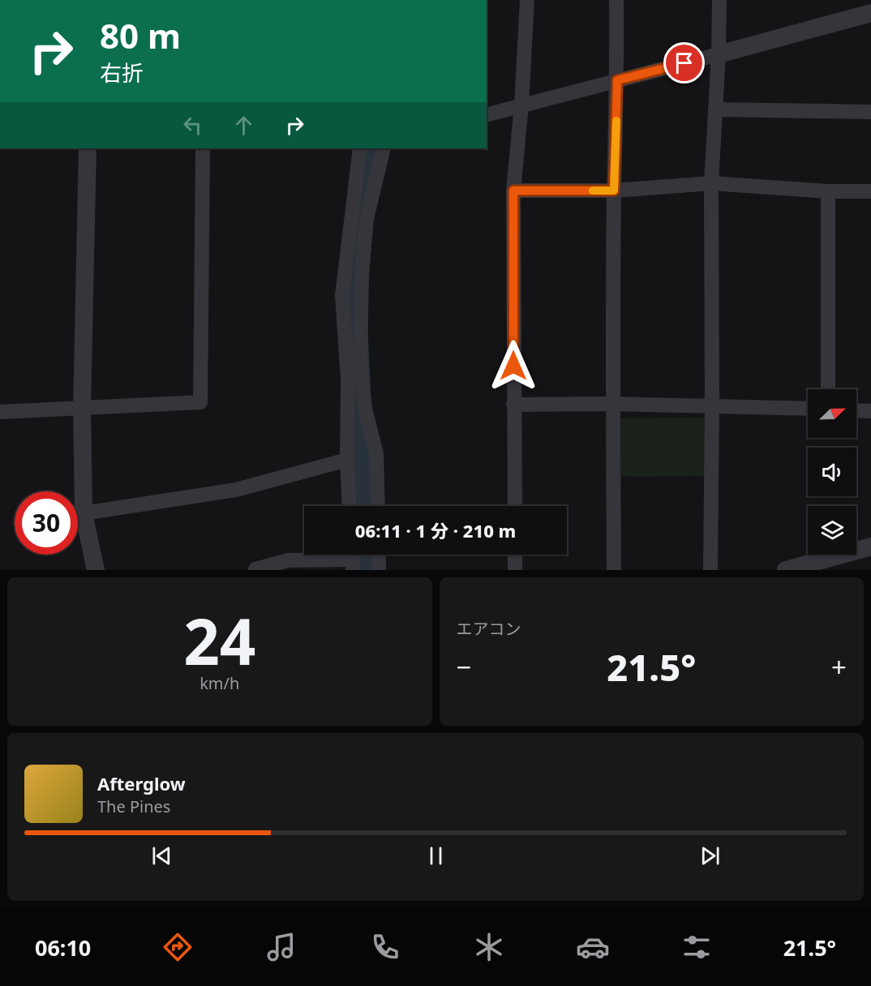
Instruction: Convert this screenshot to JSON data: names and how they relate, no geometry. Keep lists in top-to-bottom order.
{
  "north": "top right",
  "page": {
    "turn": ["80 m", "右折"],
    "limit": "30",
    "trip": "06:11 · 1 分 · 210 m",
    "tile": [
      ["24", "km/h"],
      "エアコン"
    ],
    "heat": ["−", "21.5°", "+"],
    "song": ["Afterglow", "The Pines"],
    "tabs": ["06:10", "21.5°"]
  }
}
